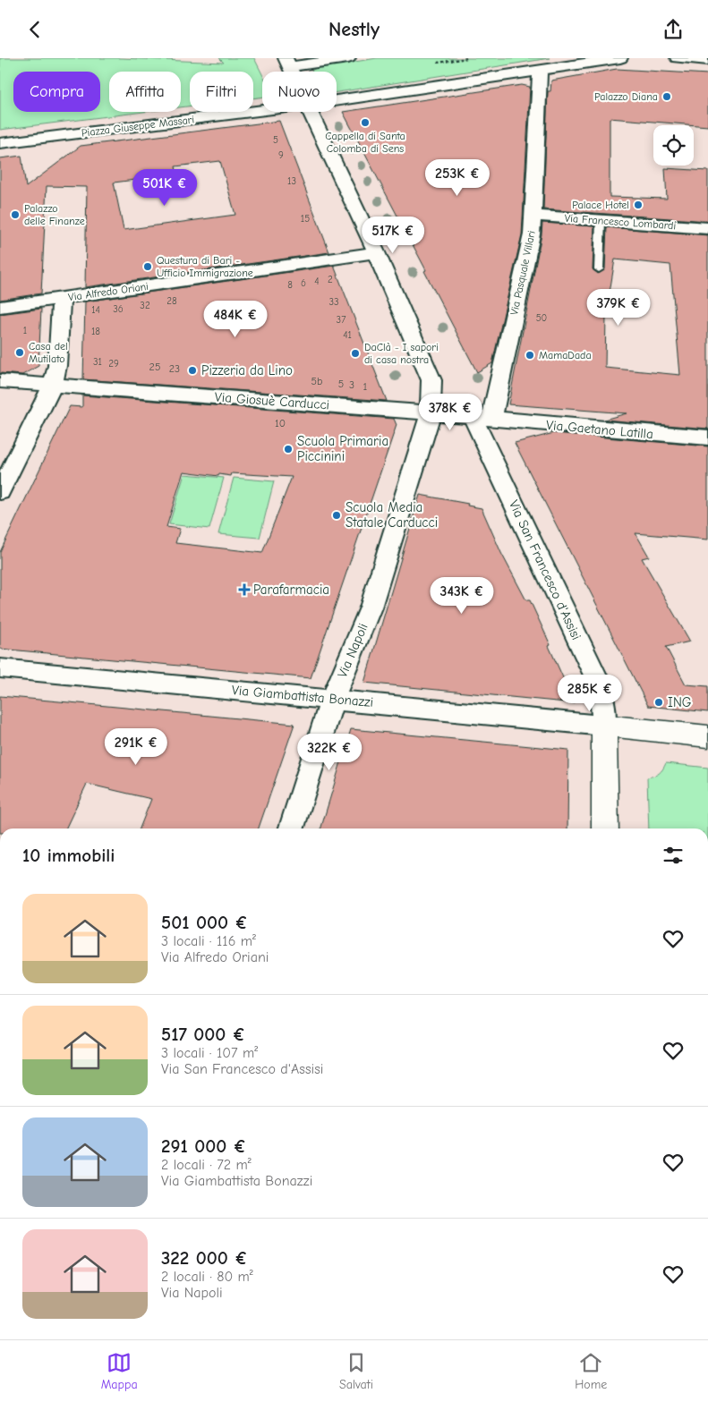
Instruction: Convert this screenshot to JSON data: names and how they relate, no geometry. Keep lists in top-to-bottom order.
{
  "streets": {
    "street": [
      "Piazza Giuseppe Massari",
      "Via Francesco Lombardi",
      "Via Pasquale Villari",
      "Via Alfredo Oriani",
      "Via Giosuè Carducci",
      "Via Gaetano Latilla",
      "Via San Francesco d'Assisi",
      "Via Napoli",
      "Via Giambattista Bonazzi"
    ]
  },
  "crossings": [
    ["Piazza Giuseppe Massari", "Via Pasquale Villari"],
    ["Via Francesco Lombardi", "Via Pasquale Villari"],
    ["Via Pasquale Villari", "Via Giosuè Carducci"],
    ["Via Pasquale Villari", "Via Gaetano Latilla"],
    ["Via Pasquale Villari", "Via San Francesco d'Assisi"],
    ["Via Giosuè Carducci", "Via Gaetano Latilla"],
    ["Via Giosuè Carducci", "Via San Francesco d'Assisi"],
    ["Via Giosuè Carducci", "Via Napoli"],
    ["Via Gaetano Latilla", "Via San Francesco d'Assisi"],
    ["Via San Francesco d'Assisi", "Via Giambattista Bonazzi"],
    ["Via Napoli", "Via Giambattista Bonazzi"]
  ],
  "places": {
    "other": [
      "Palazzo Diana",
      "Cappella di Santa Colomba di Sens",
      "Palace Hotel",
      "Palazzo delle Finanze",
      "Questura di Bari - Ufficio Immigrazione",
      "Casa del Mutilato",
      "DaClà - I sapori di casa nostra",
      "MamaDada",
      "Pizzeria da Lino",
      "Scuola Primaria Piccinini",
      "Scuola Media Statale Carducci",
      "ING"
    ],
    "health": ["Parafarmacia"]
  },
  "house_numbers": [
    "5",
    "9",
    "13",
    "15",
    "2",
    "4",
    "6",
    "8",
    "28",
    "33",
    "32",
    "36",
    "14",
    "50",
    "37",
    "1",
    "18",
    "41",
    "31",
    "29",
    "25",
    "23",
    "5b",
    "5",
    "3",
    "1",
    "10"
  ],
  "page": {
    "header": "Nestly",
    "chip": [
      "Compra",
      "Affitta",
      "Filtri",
      "Nuovo"
    ],
    "price": [
      "253K €",
      "501K €",
      "517K €",
      "379K €",
      "484K €",
      "378K €",
      "343K €",
      "285K €",
      "291K €",
      "322K €"
    ],
    "heading": "10 immobili",
    "list": [
      {
        "name": "501 000 €",
        "note": "3 locali · 116 m² · Via Alfredo Oriani"
      },
      {
        "name": "517 000 €",
        "note": "3 locali · 107 m² · Via San Francesco d'Assisi"
      },
      {
        "name": "291 000 €",
        "note": "2 locali · 72 m² · Via Giambattista Bonazzi"
      },
      {
        "name": "322 000 €",
        "note": "2 locali · 80 m² · Via Napoli"
      }
    ],
    "tabs": ["Mappa", "Salvati", "Home"]
  }
}
